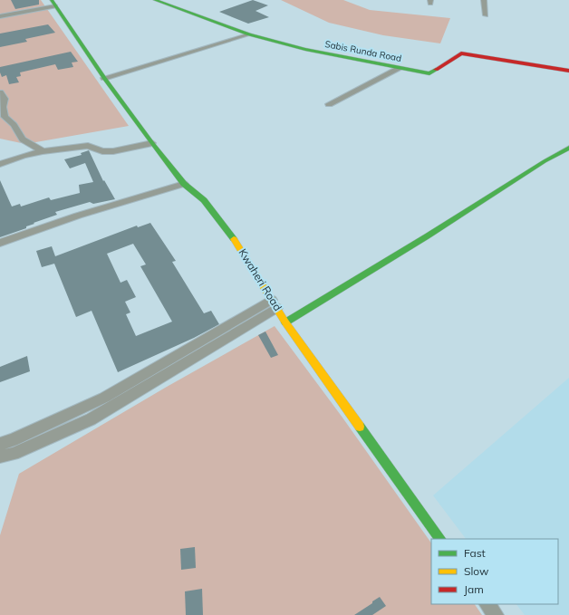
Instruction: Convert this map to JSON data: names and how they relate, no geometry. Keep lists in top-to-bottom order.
{
  "streets": {
    "street": ["Sabis Runda Road", "Kwaheri Road"]
  },
  "legend": ["Fast", "Slow", "Jam"]
}
